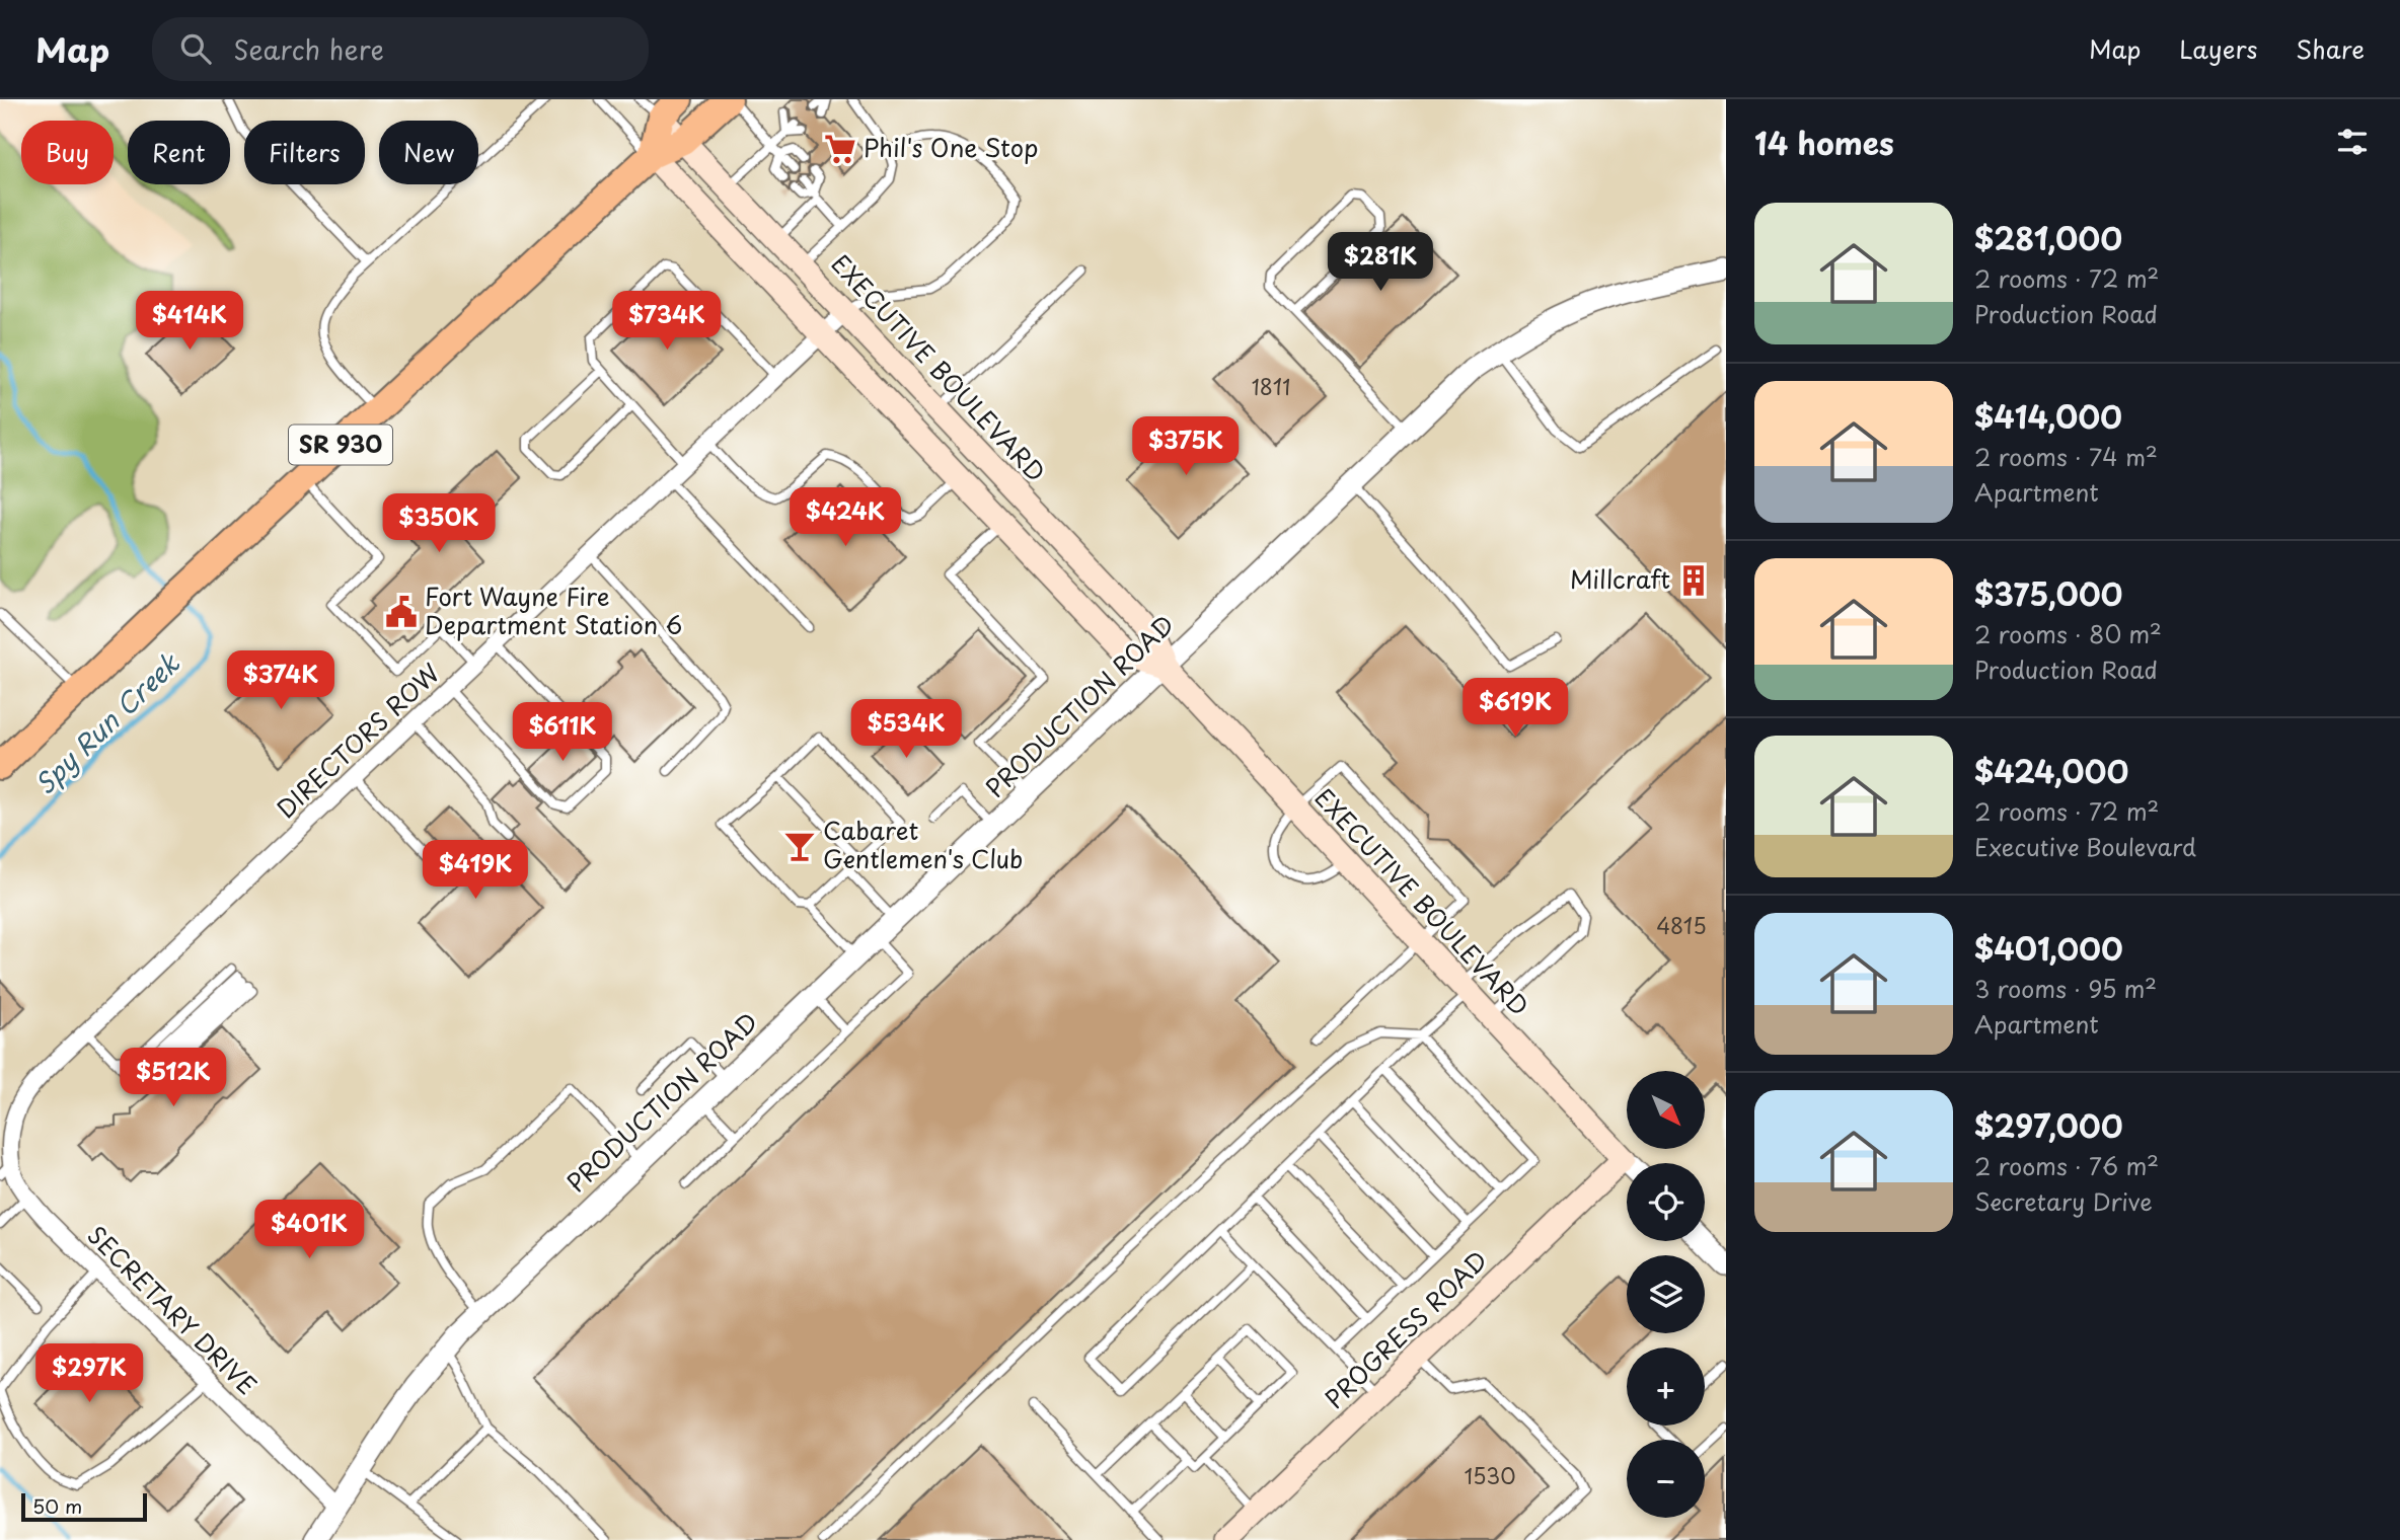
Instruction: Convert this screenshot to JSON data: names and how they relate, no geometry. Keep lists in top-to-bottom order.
{
  "streets": {
    "highway": ["SR 930"],
    "main road": ["EXECUTIVE BOULEVARD", "PROGRESS ROAD"],
    "street": ["PRODUCTION ROAD", "DIRECTORS ROW", "SECRETARY DRIVE"]
  },
  "crossings": [
    ["EXECUTIVE BOULEVARD", "SR 930"],
    ["EXECUTIVE BOULEVARD", "PRODUCTION ROAD"],
    ["EXECUTIVE BOULEVARD", "DIRECTORS ROW"],
    ["PRODUCTION ROAD", "SECRETARY DRIVE"],
    ["DIRECTORS ROW", "SECRETARY DRIVE"]
  ],
  "water": ["Spy Run Creek"],
  "places": {
    "supermarket": ["Phil's One Stop"],
    "building": ["Millcraft"],
    "public building": ["Fort Wayne Fire Department Station 6"],
    "bar": ["Cabaret Gentlemen's Club"]
  },
  "house_numbers": ["1811", "4815", "1530"],
  "scale_bar": "50 m",
  "north": "bottom right",
  "page": {
    "header": "Map",
    "search": "Search here",
    "nav": ["Map", "Layers", "Share"],
    "heading": "14 homes",
    "chip": [
      "Buy",
      "Rent",
      "Filters",
      "New"
    ],
    "list": [
      {
        "name": "$281,000",
        "note": "2 rooms · 72 m² · Production Road"
      },
      {
        "name": "$414,000",
        "note": "2 rooms · 74 m² · Apartment"
      },
      {
        "name": "$375,000",
        "note": "2 rooms · 80 m² · Production Road"
      },
      {
        "name": "$424,000",
        "note": "2 rooms · 72 m² · Executive Boulevard"
      },
      {
        "name": "$401,000",
        "note": "3 rooms · 95 m² · Apartment"
      },
      {
        "name": "$297,000",
        "note": "2 rooms · 76 m² · Secretary Drive"
      }
    ],
    "price": [
      "$281K",
      "$414K",
      "$734K",
      "$375K",
      "$424K",
      "$350K",
      "$374K",
      "$619K",
      "$534K",
      "$611K",
      "$419K",
      "$512K",
      "$401K",
      "$297K"
    ],
    "map_buttons": ["+", "−"],
    "scale": "50 m"
  }
}
